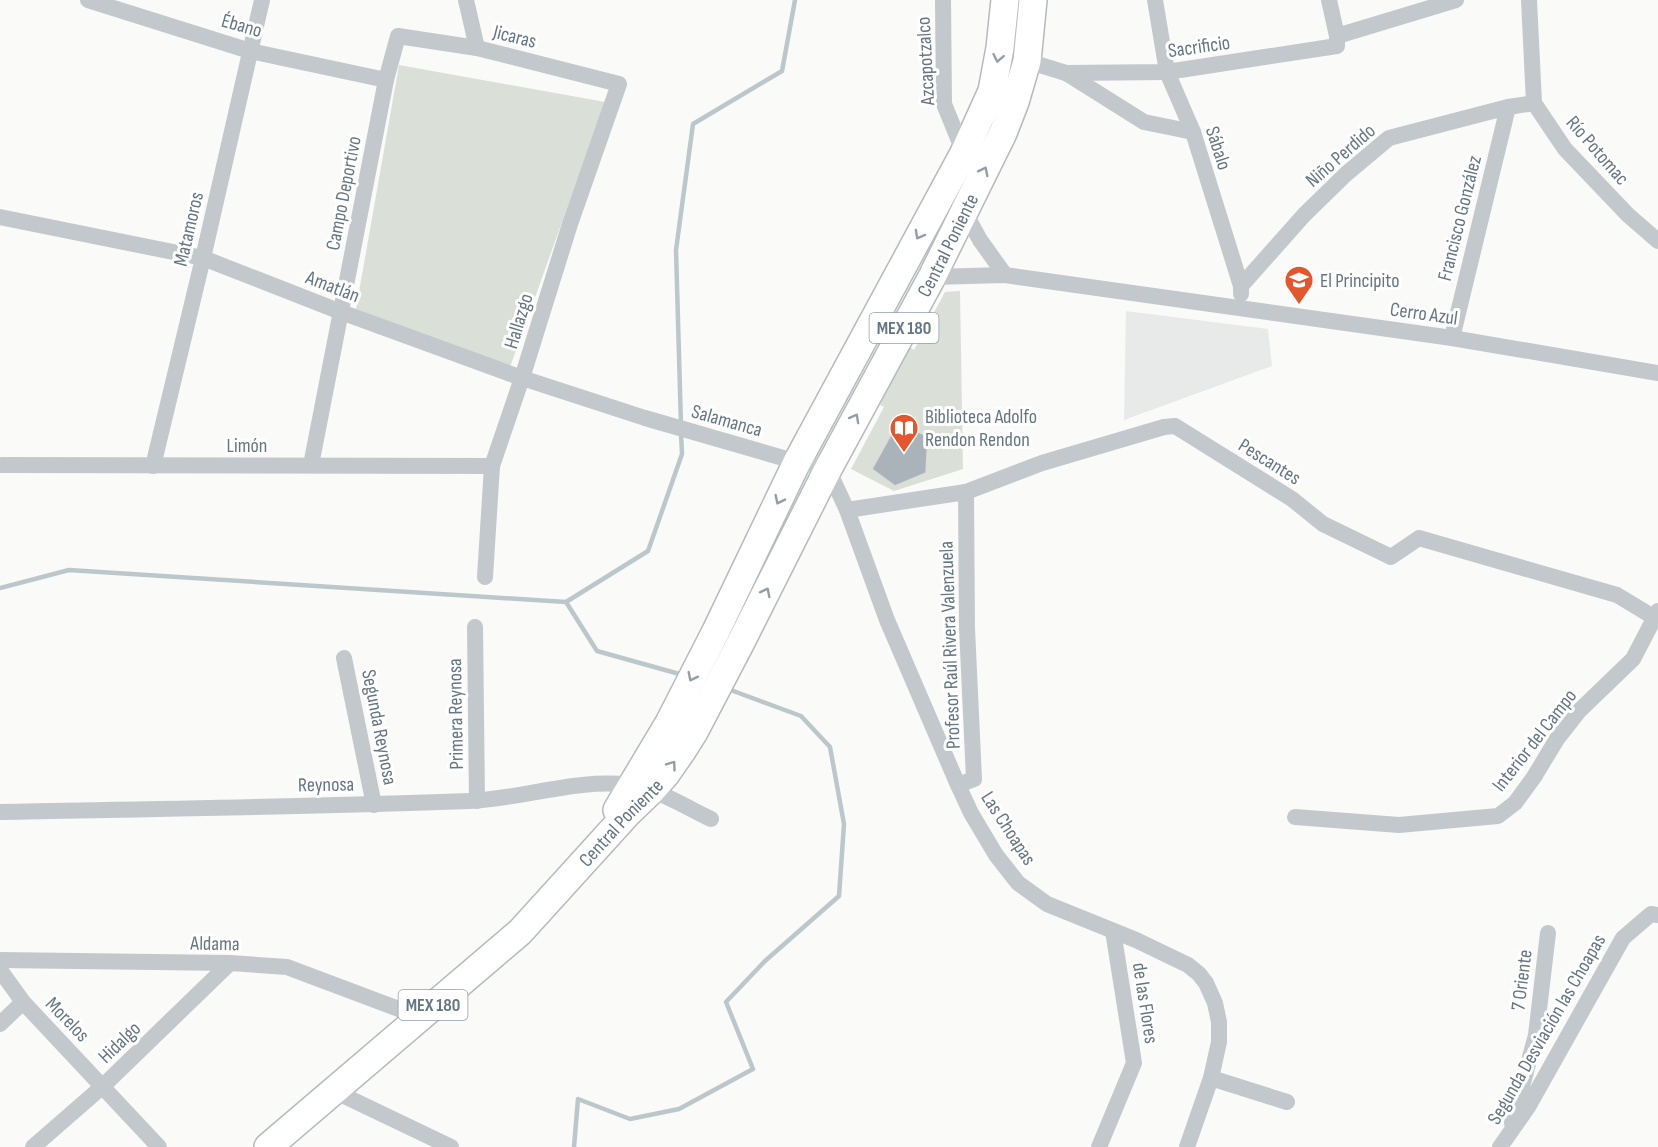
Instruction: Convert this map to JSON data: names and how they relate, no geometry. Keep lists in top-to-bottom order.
{
  "streets": {
    "main road": ["Central Poniente", "MEX 180"],
    "street": [
      "Ébano",
      "Jicaras",
      "Sacrificio",
      "Azcapotzalco",
      "Sábalo",
      "Río Potomac",
      "Niño Perdido",
      "Campo Deportivo",
      "Francisco González",
      "Matamoros",
      "Amatlán",
      "Cerro Azul",
      "Hallazgo",
      "Salamanca",
      "Limón",
      "Pescantes",
      "Profesor Raúl Rivera Valenzuela",
      "Primera Reynosa",
      "Segunda Reynosa",
      "Interior del Campo",
      "Reynosa",
      "Las Choapas",
      "Aldama",
      "7 Oriente",
      "de las Flores",
      "Morelos",
      "Segunda Desviación las Choapas",
      "Hidalgo"
    ]
  },
  "crossings": [
    ["Ébano", "Campo Deportivo"],
    ["Ébano", "Matamoros"],
    ["Jicaras", "Campo Deportivo"],
    ["Jicaras", "Hallazgo"],
    ["Sacrificio", "Sábalo"],
    ["Sacrificio", "Central Poniente"],
    ["Azcapotzalco", "Central Poniente"],
    ["Sábalo", "Niño Perdido"],
    ["Sábalo", "Cerro Azul"],
    ["Río Potomac", "Niño Perdido"],
    ["Niño Perdido", "Francisco González"],
    ["Campo Deportivo", "Amatlán"],
    ["Campo Deportivo", "Limón"],
    ["Francisco González", "Cerro Azul"],
    ["Matamoros", "Amatlán"],
    ["Matamoros", "Limón"],
    ["Central Poniente", "Cerro Azul"],
    ["Central Poniente", "MEX 180"],
    ["Central Poniente", "Salamanca"],
    ["Central Poniente", "Reynosa"],
    ["Central Poniente", "Las Choapas"],
    ["Central Poniente", "Aldama"],
    ["Amatlán", "Hallazgo"],
    ["Amatlán", "Salamanca"],
    ["Hallazgo", "Limón"],
    ["MEX 180", "Aldama"],
    ["Pescantes", "Profesor Raúl Rivera Valenzuela"],
    ["Pescantes", "Interior del Campo"],
    ["Pescantes", "Las Choapas"],
    ["Profesor Raúl Rivera Valenzuela", "Las Choapas"],
    ["Primera Reynosa", "Reynosa"],
    ["Segunda Reynosa", "Reynosa"],
    ["Las Choapas", "de las Flores"],
    ["Aldama", "Hidalgo"],
    ["7 Oriente", "Segunda Desviación las Choapas"],
    ["Morelos", "Hidalgo"]
  ],
  "places": {
    "school or university": ["El Principito"],
    "library": ["Biblioteca Adolfo Rendon Rendon"]
  }
}
